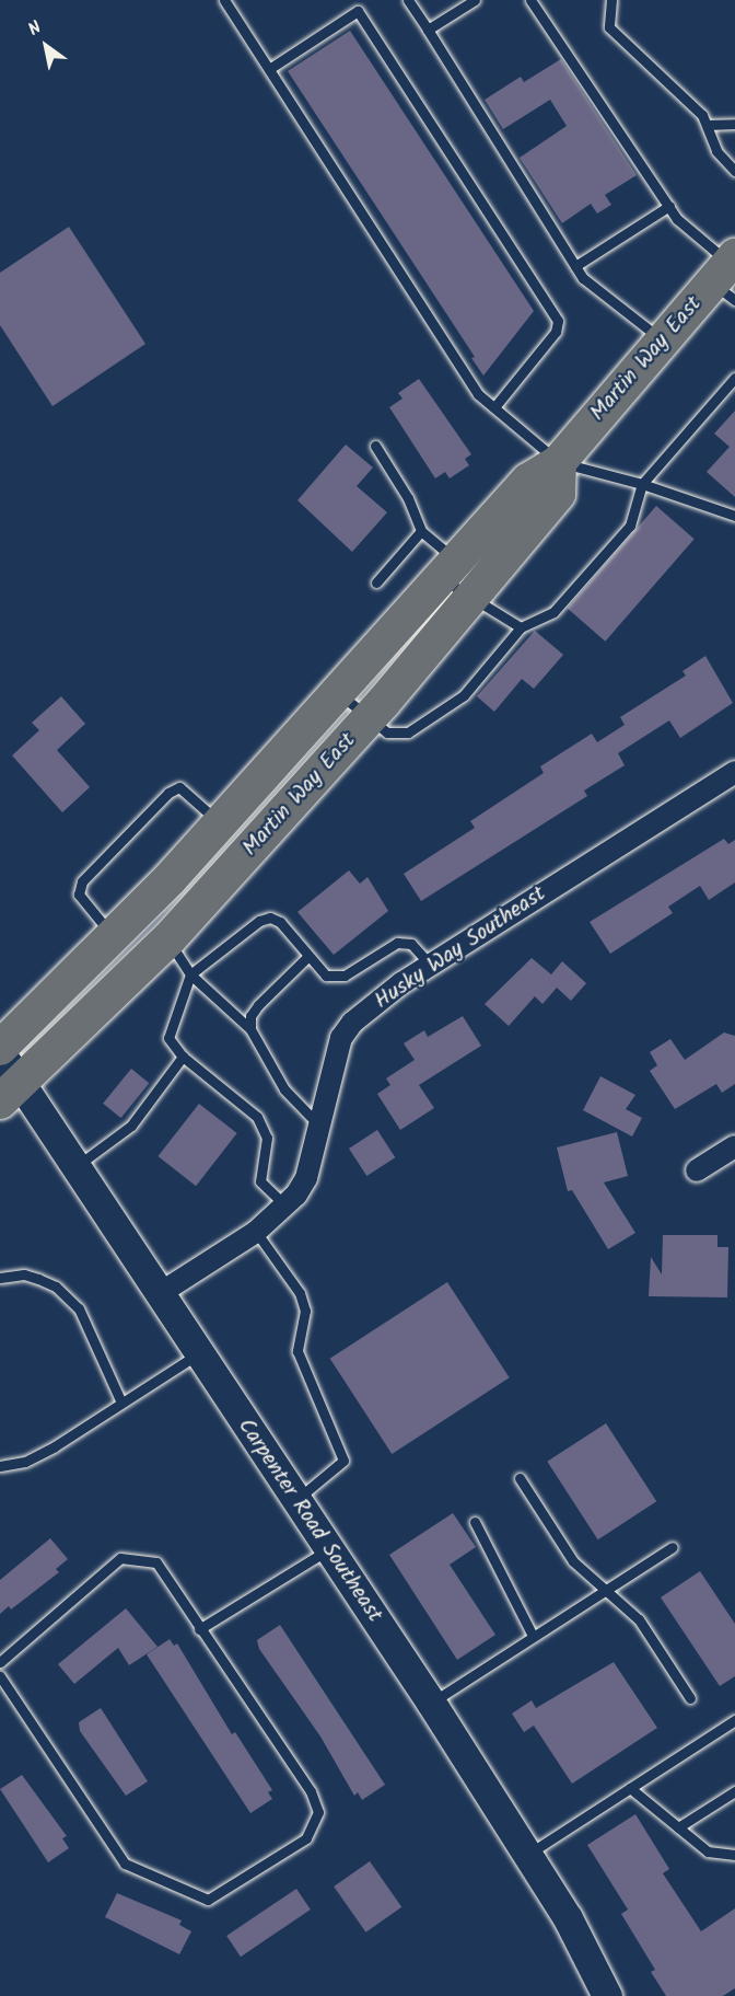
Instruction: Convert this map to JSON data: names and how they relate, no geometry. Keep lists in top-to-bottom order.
{
  "streets": {
    "main road": ["Martin Way East", "Carpenter Road Southeast"],
    "street": ["Husky Way Southeast"]
  },
  "crossings": [
    ["Martin Way East", "Carpenter Road Southeast"],
    ["Husky Way Southeast", "Carpenter Road Southeast"]
  ],
  "north": "top left"
}
